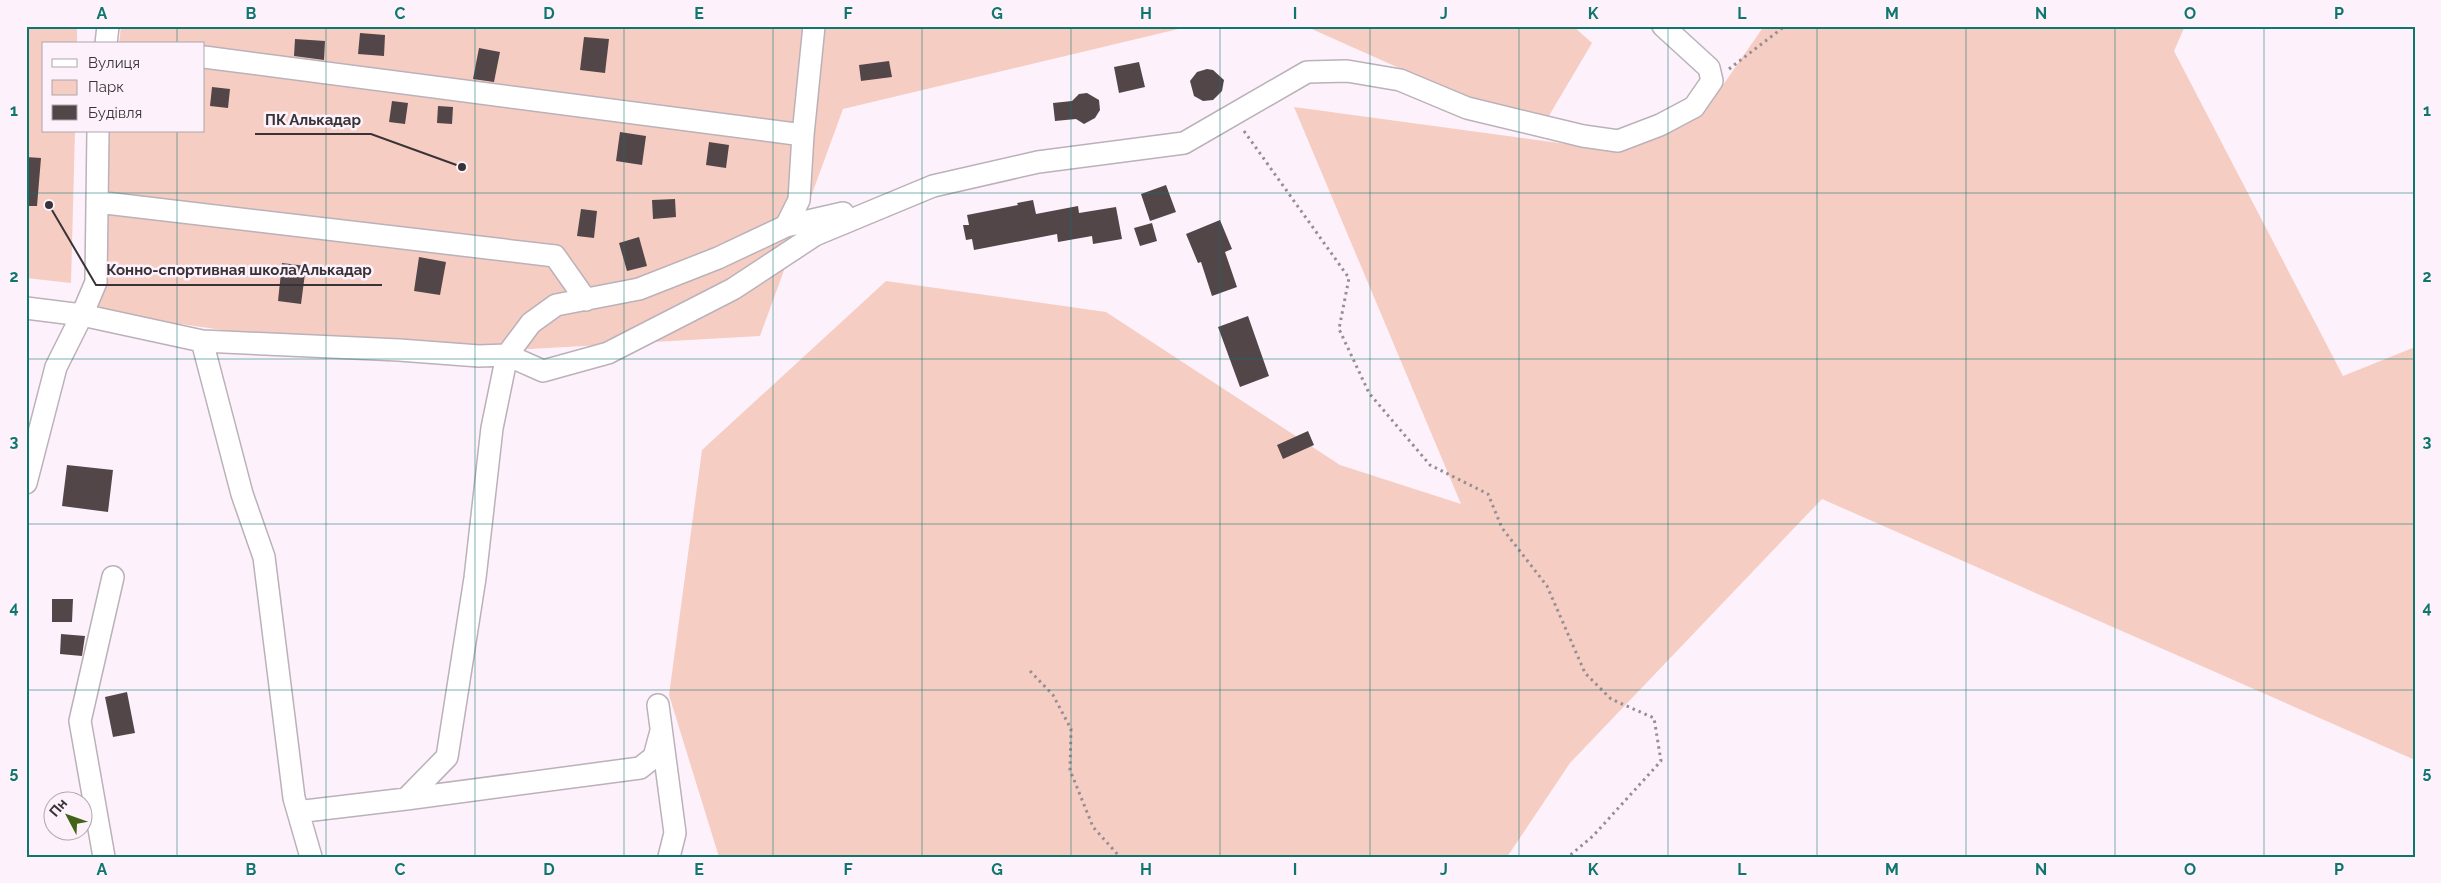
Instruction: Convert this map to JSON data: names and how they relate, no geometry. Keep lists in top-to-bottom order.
{
  "places": ["ПК Алькадар", "Конно-спортивная школа Алькадар"],
  "legend": ["Вулиця", "Парк", "Будівля"],
  "north": "top left",
  "grid": {
    "columns": [
      "A",
      "B",
      "C",
      "D",
      "E",
      "F",
      "G",
      "H",
      "I",
      "J",
      "K",
      "L",
      "M",
      "N",
      "O",
      "P"
    ],
    "rows": [
      "1",
      "2",
      "3",
      "4",
      "5"
    ]
  }
}
